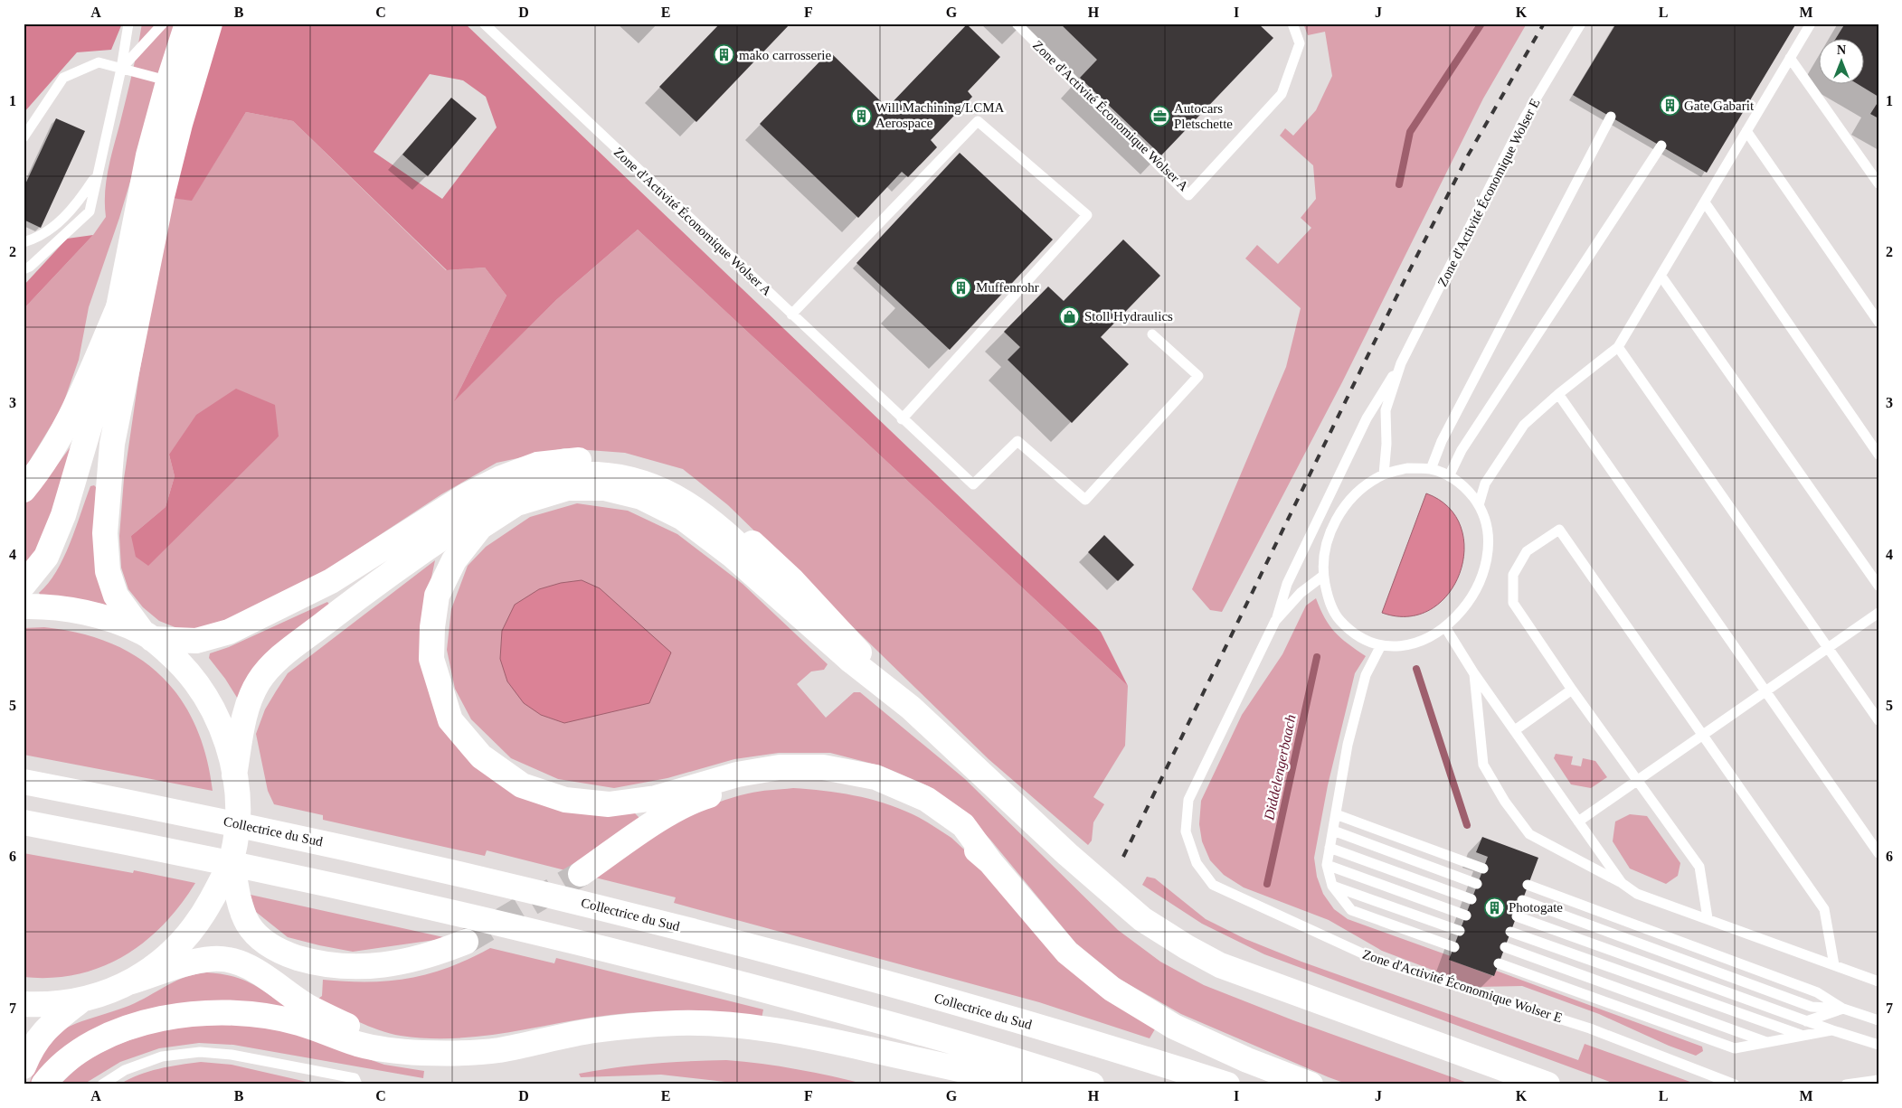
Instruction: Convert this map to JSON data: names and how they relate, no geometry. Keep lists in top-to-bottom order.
{
  "streets": {
    "main road": ["Collectrice du Sud"],
    "lane": ["Zone d'Activité Économique Wolser A", "Zone d'Activité Économique Wolser E"]
  },
  "water": ["Diddelengerbaach"],
  "places": {
    "building": [
      "mako carrosserie",
      "Gate Gabarit",
      "Will Machining/LCMA Aerospace",
      "Muffenrohr",
      "Photogate"
    ],
    "office": ["Autocars Pletschette"],
    "shop": ["Stoll Hydraulics"]
  },
  "north": "top",
  "grid": {
    "columns": [
      "A",
      "B",
      "C",
      "D",
      "E",
      "F",
      "G",
      "H",
      "I",
      "J",
      "K",
      "L",
      "M"
    ],
    "rows": [
      "1",
      "2",
      "3",
      "4",
      "5",
      "6",
      "7"
    ]
  }
}
